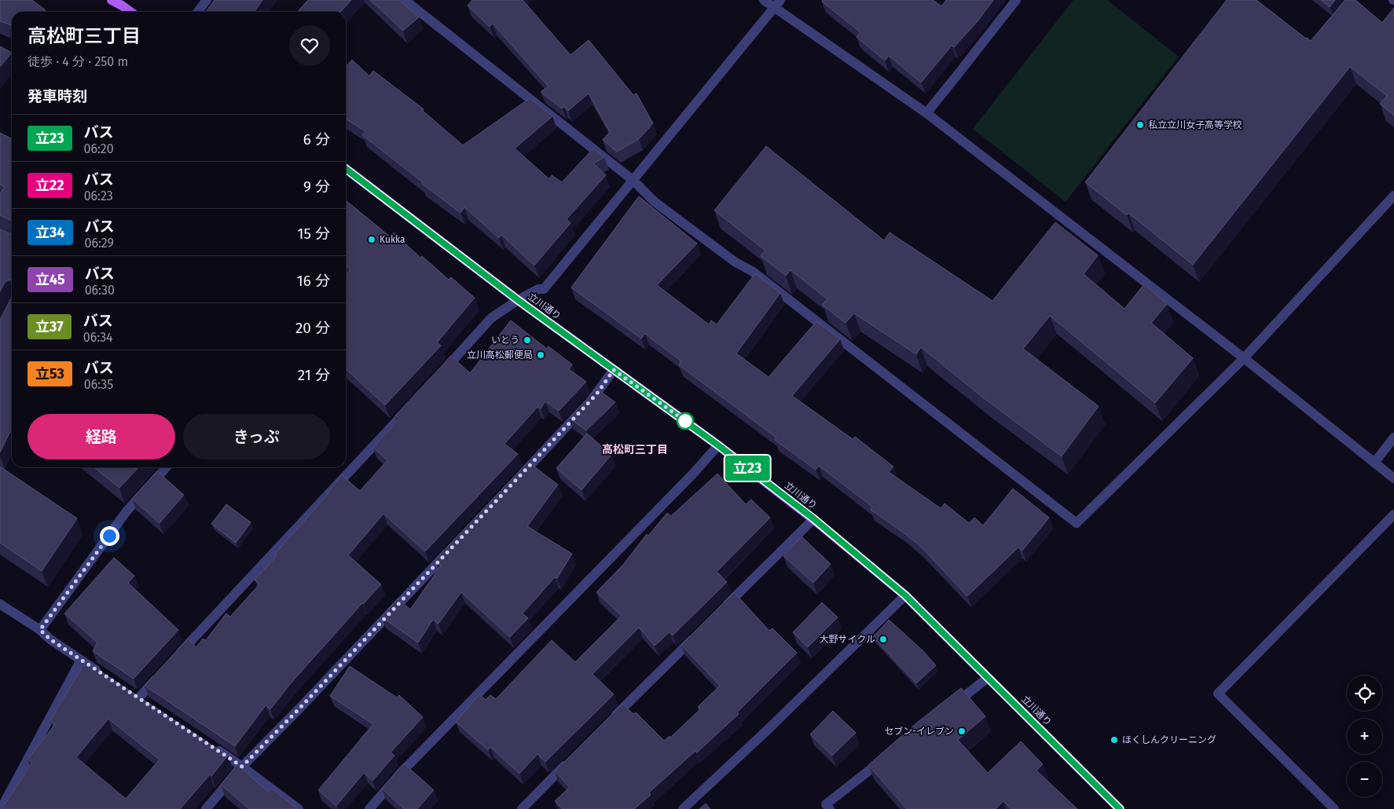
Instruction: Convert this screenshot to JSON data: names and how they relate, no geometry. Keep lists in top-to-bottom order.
{
  "streets": {
    "main road": ["立川通り"]
  },
  "districts": ["高松町三丁目"],
  "places": [
    "私立立川女子高等学校",
    "Kukka",
    "いとう",
    "立川高松郵便局",
    "大野サイクル",
    "セブン-イレブン",
    "ほくしんクリーニング"
  ],
  "lines": ["bus line 立23"],
  "page": {
    "on_map": "立23",
    "heading": [
      ["高松町三丁目", "徒歩 · 4 分 · 250 m"],
      "発車時刻"
    ],
    "list": [
      {
        "mark": "立23",
        "name": "バス",
        "note": "06:20",
        "value": "6 分"
      },
      {
        "mark": "立22",
        "name": "バス",
        "note": "06:23",
        "value": "9 分"
      },
      {
        "mark": "立34",
        "name": "バス",
        "note": "06:29",
        "value": "15 分"
      },
      {
        "mark": "立45",
        "name": "バス",
        "note": "06:30",
        "value": "16 分"
      },
      {
        "mark": "立37",
        "name": "バス",
        "note": "06:34",
        "value": "20 分"
      },
      {
        "mark": "立53",
        "name": "バス",
        "note": "06:35",
        "value": "21 分"
      }
    ],
    "buttons": ["経路", "きっぷ"],
    "map_buttons": ["+", "−"]
  }
}
